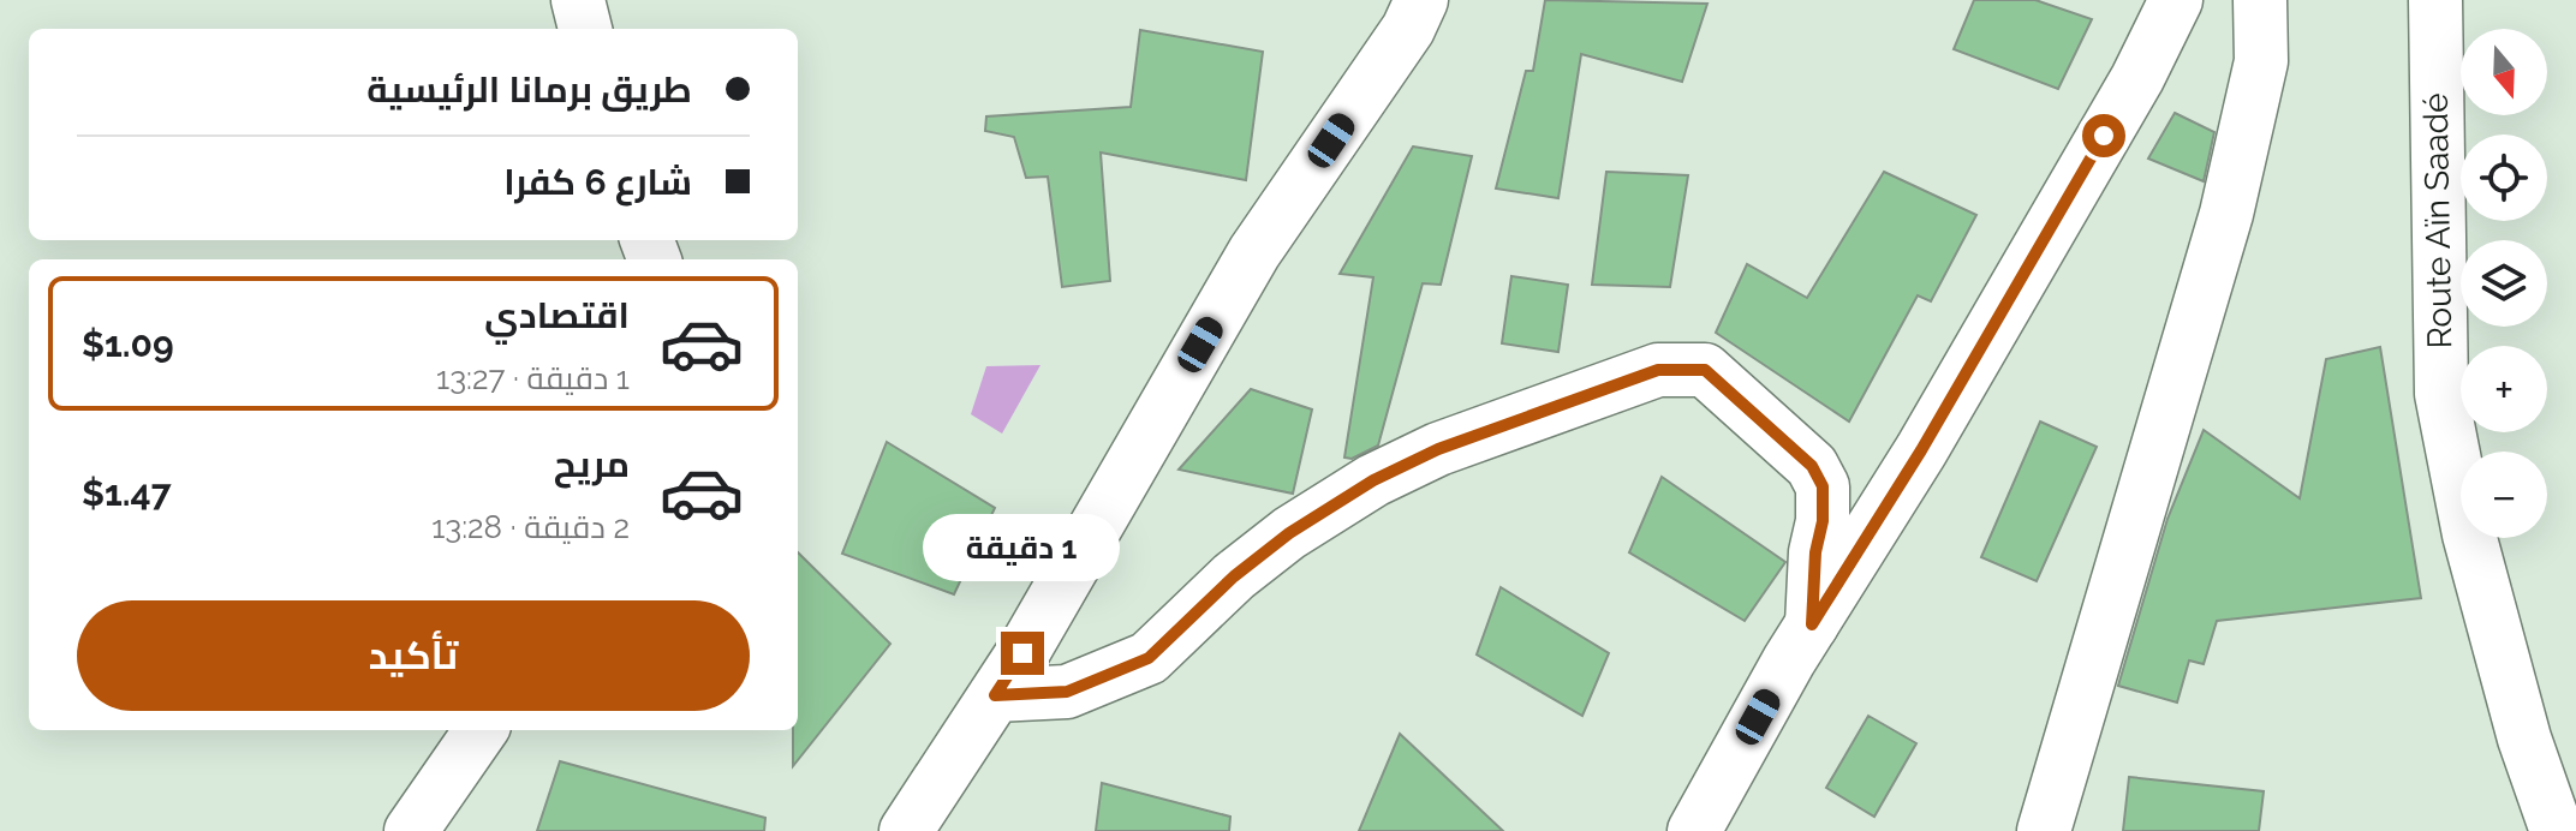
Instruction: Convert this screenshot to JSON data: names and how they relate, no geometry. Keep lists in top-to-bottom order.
{
  "streets": {
    "street": ["Route Aïn Saadé"]
  },
  "north": "bottom",
  "page": {
    "map_buttons": ["+", "−"],
    "banner": ["طريق برمانا الرئيسية", "شارع 6 كفرا"],
    "list": [
      {
        "name": "اقتصادي",
        "note": "1 دقيقة · 13:27",
        "value": "$1.09"
      },
      {
        "name": "مريح",
        "note": "2 دقيقة · 13:28",
        "value": "$1.47"
      }
    ],
    "bubble": "1 دقيقة",
    "buttons": "تأكيد"
  }
}
